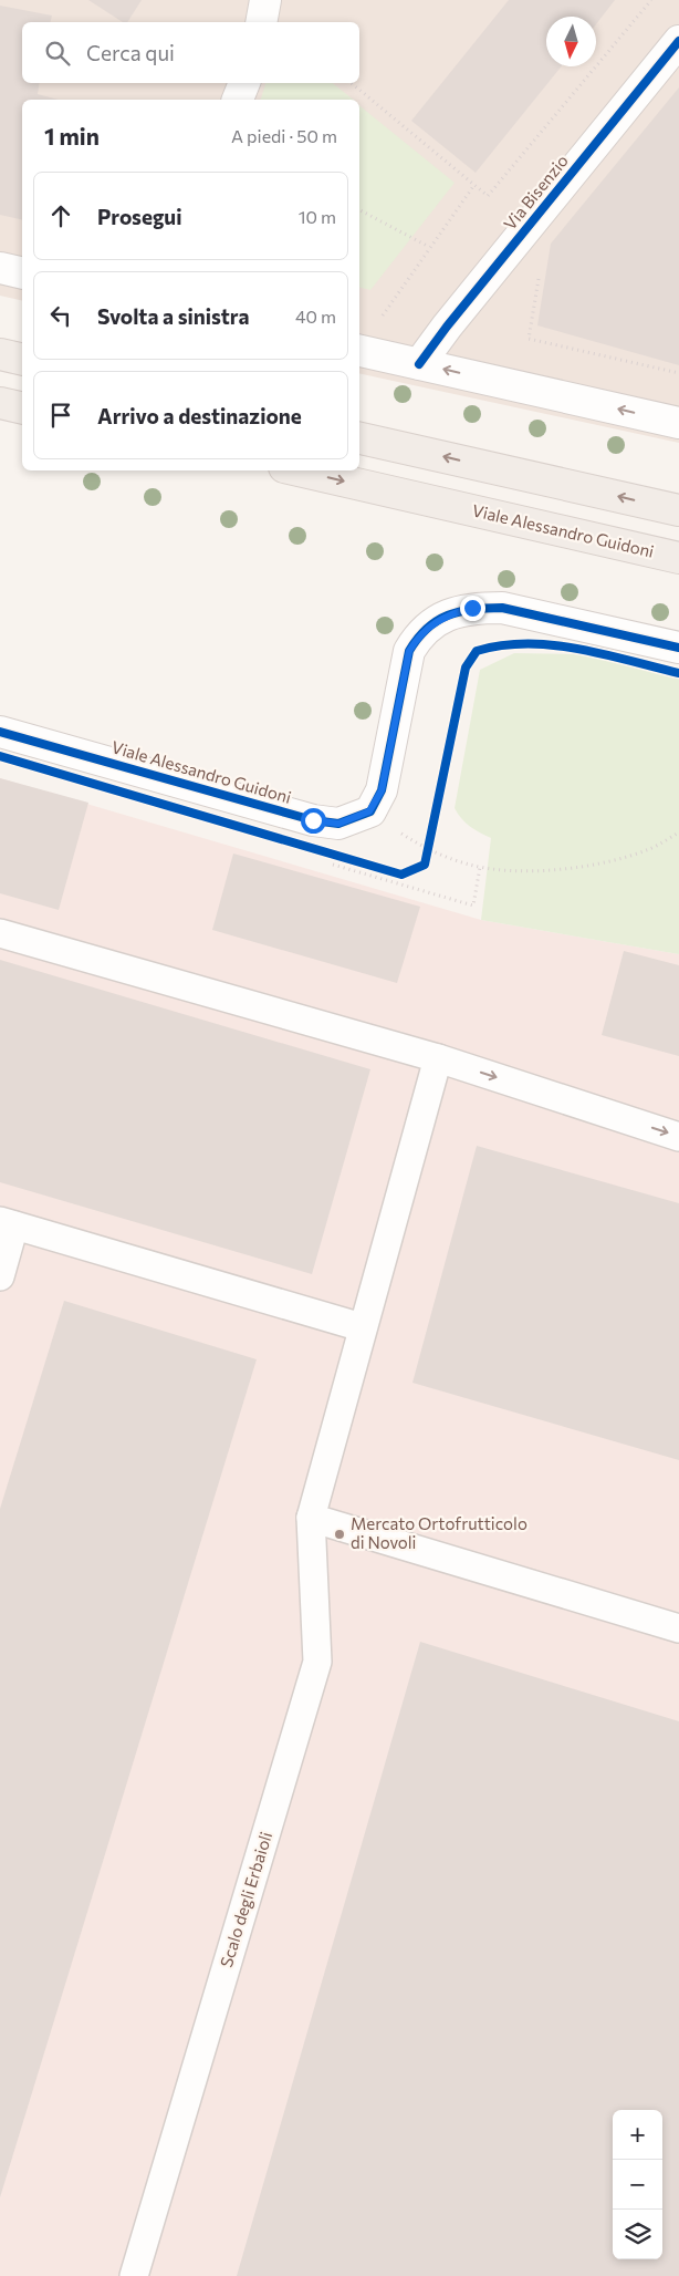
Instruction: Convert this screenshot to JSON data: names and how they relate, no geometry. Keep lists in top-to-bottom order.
{
  "streets": {
    "main road": ["Viale Alessandro Guidoni"],
    "street": ["Via Bisenzio"],
    "lane": ["Scalo degli Erbaioli"]
  },
  "places": ["Mercato Ortofrutticolo di Novoli"],
  "north": "bottom",
  "page": {
    "search": "Cerca qui",
    "heading": ["1 min", "A piedi · 50 m"],
    "list": [
      ["Prosegui", "10 m"],
      ["Svolta a sinistra", "40 m"],
      "Arrivo a destinazione"
    ],
    "map_buttons": ["+", "−"]
  }
}
